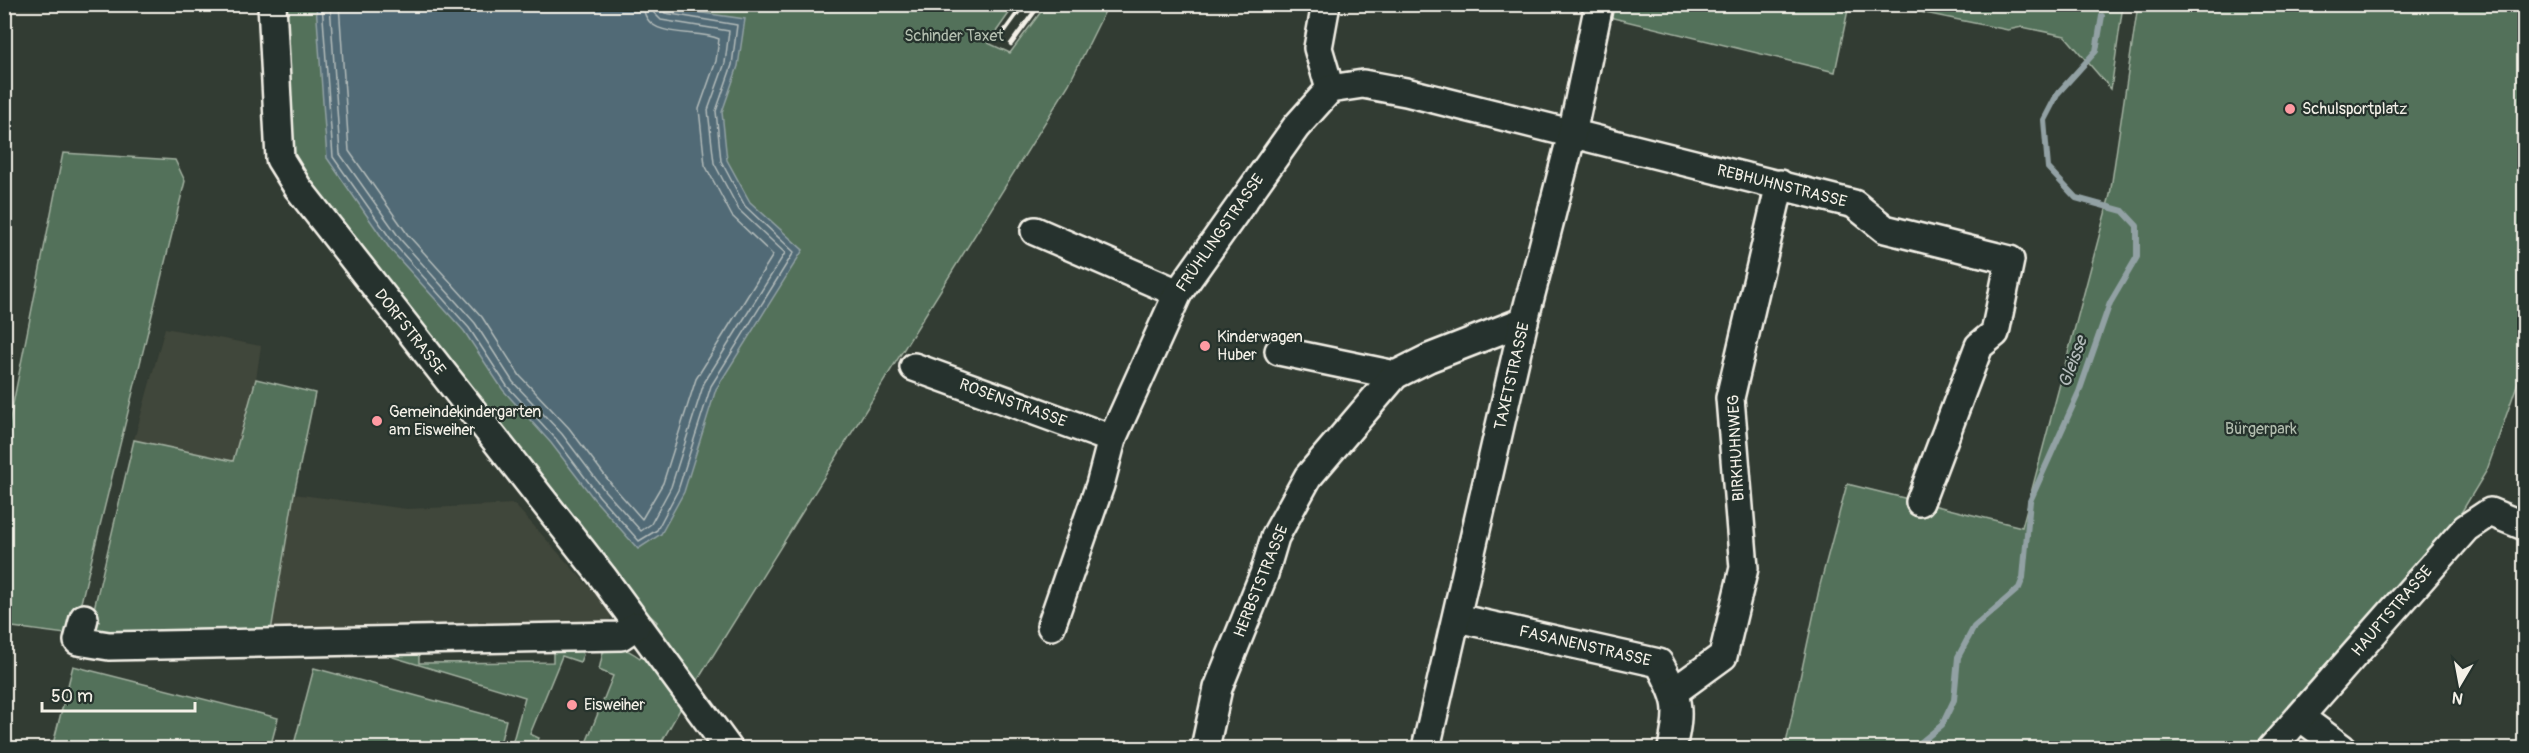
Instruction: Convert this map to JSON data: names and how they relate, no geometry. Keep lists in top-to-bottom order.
{
  "streets": {
    "street": [
      "REBHUHNSTRASSE",
      "FRÜHLINGSTRASSE",
      "DORFSTRASSE",
      "TAXETSTRASSE",
      "ROSENSTRASSE",
      "BIRKHUHNWEG",
      "HERBSTSTRASSE",
      "HAUPTSTRASSE",
      "FASANENSTRASSE"
    ]
  },
  "crossings": [
    ["REBHUHNSTRASSE", "TAXETSTRASSE"],
    ["REBHUHNSTRASSE", "BIRKHUHNWEG"],
    ["FRÜHLINGSTRASSE", "ROSENSTRASSE"],
    ["TAXETSTRASSE", "HERBSTSTRASSE"],
    ["TAXETSTRASSE", "FASANENSTRASSE"],
    ["BIRKHUHNWEG", "FASANENSTRASSE"]
  ],
  "water": ["Gleisse"],
  "parks": ["Schinder Taxet", "Bürgerpark"],
  "places": [
    "Schulsportplatz",
    "Kinderwagen Huber",
    "Gemeindekindergarten am Eisweiher",
    "Eisweiher"
  ],
  "scale_bar": "50 m",
  "north": "bottom"
}
